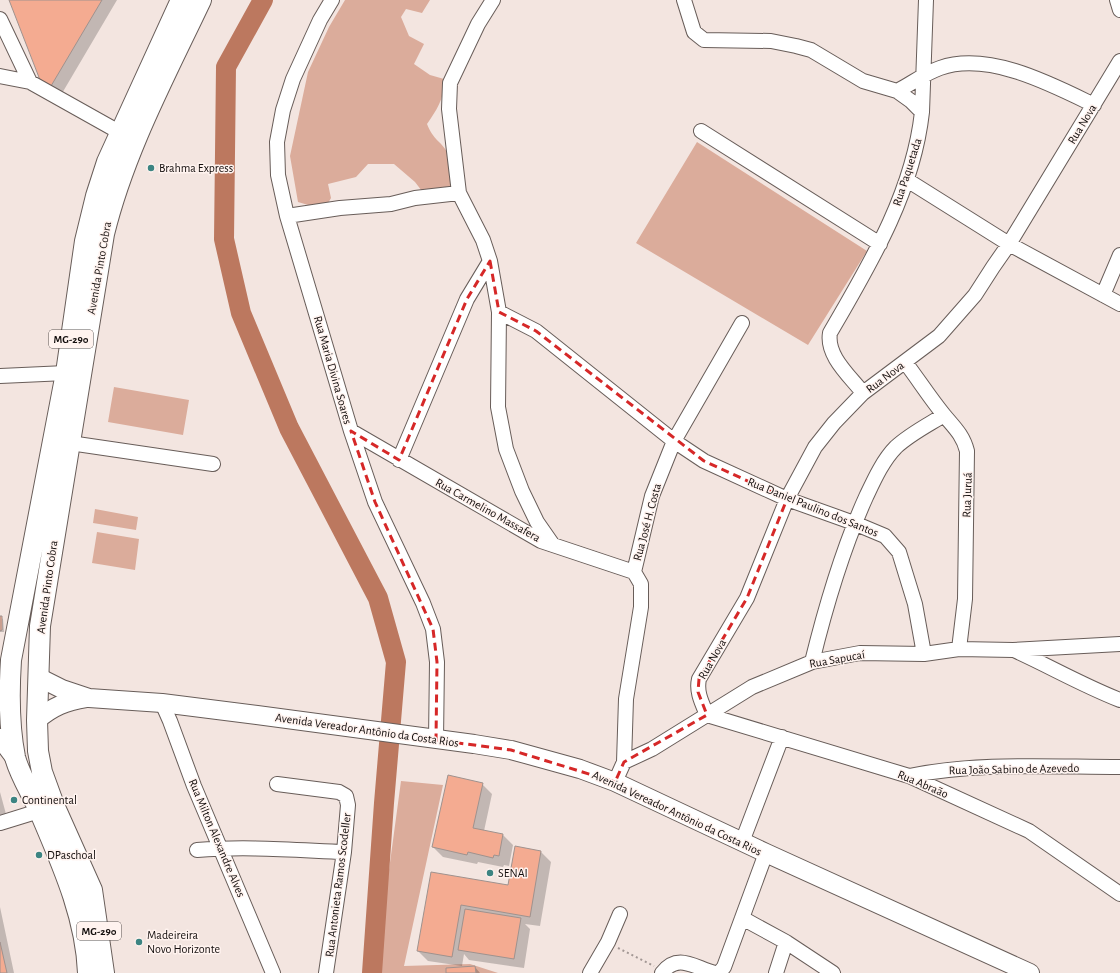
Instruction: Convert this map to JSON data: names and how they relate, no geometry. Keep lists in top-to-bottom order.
{
  "streets": {
    "highway": ["Avenida Pinto Cobra", "MG-290"],
    "main road": ["Avenida Vereador Antônio da Costa Rios"],
    "street": [
      "Rua Nova",
      "Rua Paquetada",
      "Rua Maria Divina Soares",
      "Rua Juruá",
      "Rua Daniel Paulino dos Santos",
      "Rua Carmelino Massafera",
      "Rua José H. Costa",
      "Rua Sapucaí",
      "Rua João Sabino de Azevedo",
      "Rua Abraão",
      "Rua Milton Alexandre Alves",
      "Rua Antonieta Ramos Scodeller"
    ]
  },
  "crossings": [
    ["Rua Nova", "Rua Paquetada"],
    ["Rua Nova", "Rua Juruá"],
    ["Rua Nova", "Rua Daniel Paulino dos Santos"],
    ["Rua Nova", "Rua Sapucaí"],
    ["Rua Nova", "Rua Abraão"],
    ["Avenida Pinto Cobra", "MG-290"],
    ["Avenida Pinto Cobra", "Avenida Vereador Antônio da Costa Rios"],
    ["MG-290", "Avenida Vereador Antônio da Costa Rios"],
    ["Rua Maria Divina Soares", "Rua Carmelino Massafera"],
    ["Rua Maria Divina Soares", "Avenida Vereador Antônio da Costa Rios"],
    ["Rua Juruá", "Rua Sapucaí"],
    ["Rua Daniel Paulino dos Santos", "Rua José H. Costa"],
    ["Rua Daniel Paulino dos Santos", "Rua Sapucaí"],
    ["Rua Carmelino Massafera", "Rua José H. Costa"],
    ["Rua José H. Costa", "Rua Sapucaí"],
    ["Rua Sapucaí", "Rua Abraão"],
    ["Avenida Vereador Antônio da Costa Rios", "Rua Milton Alexandre Alves"],
    ["Rua João Sabino de Azevedo", "Rua Abraão"]
  ],
  "places": [
    "Brahma Express",
    "Continental",
    "DPaschoal",
    "SENAI",
    "Madeireira Novo Horizonte"
  ]
}
